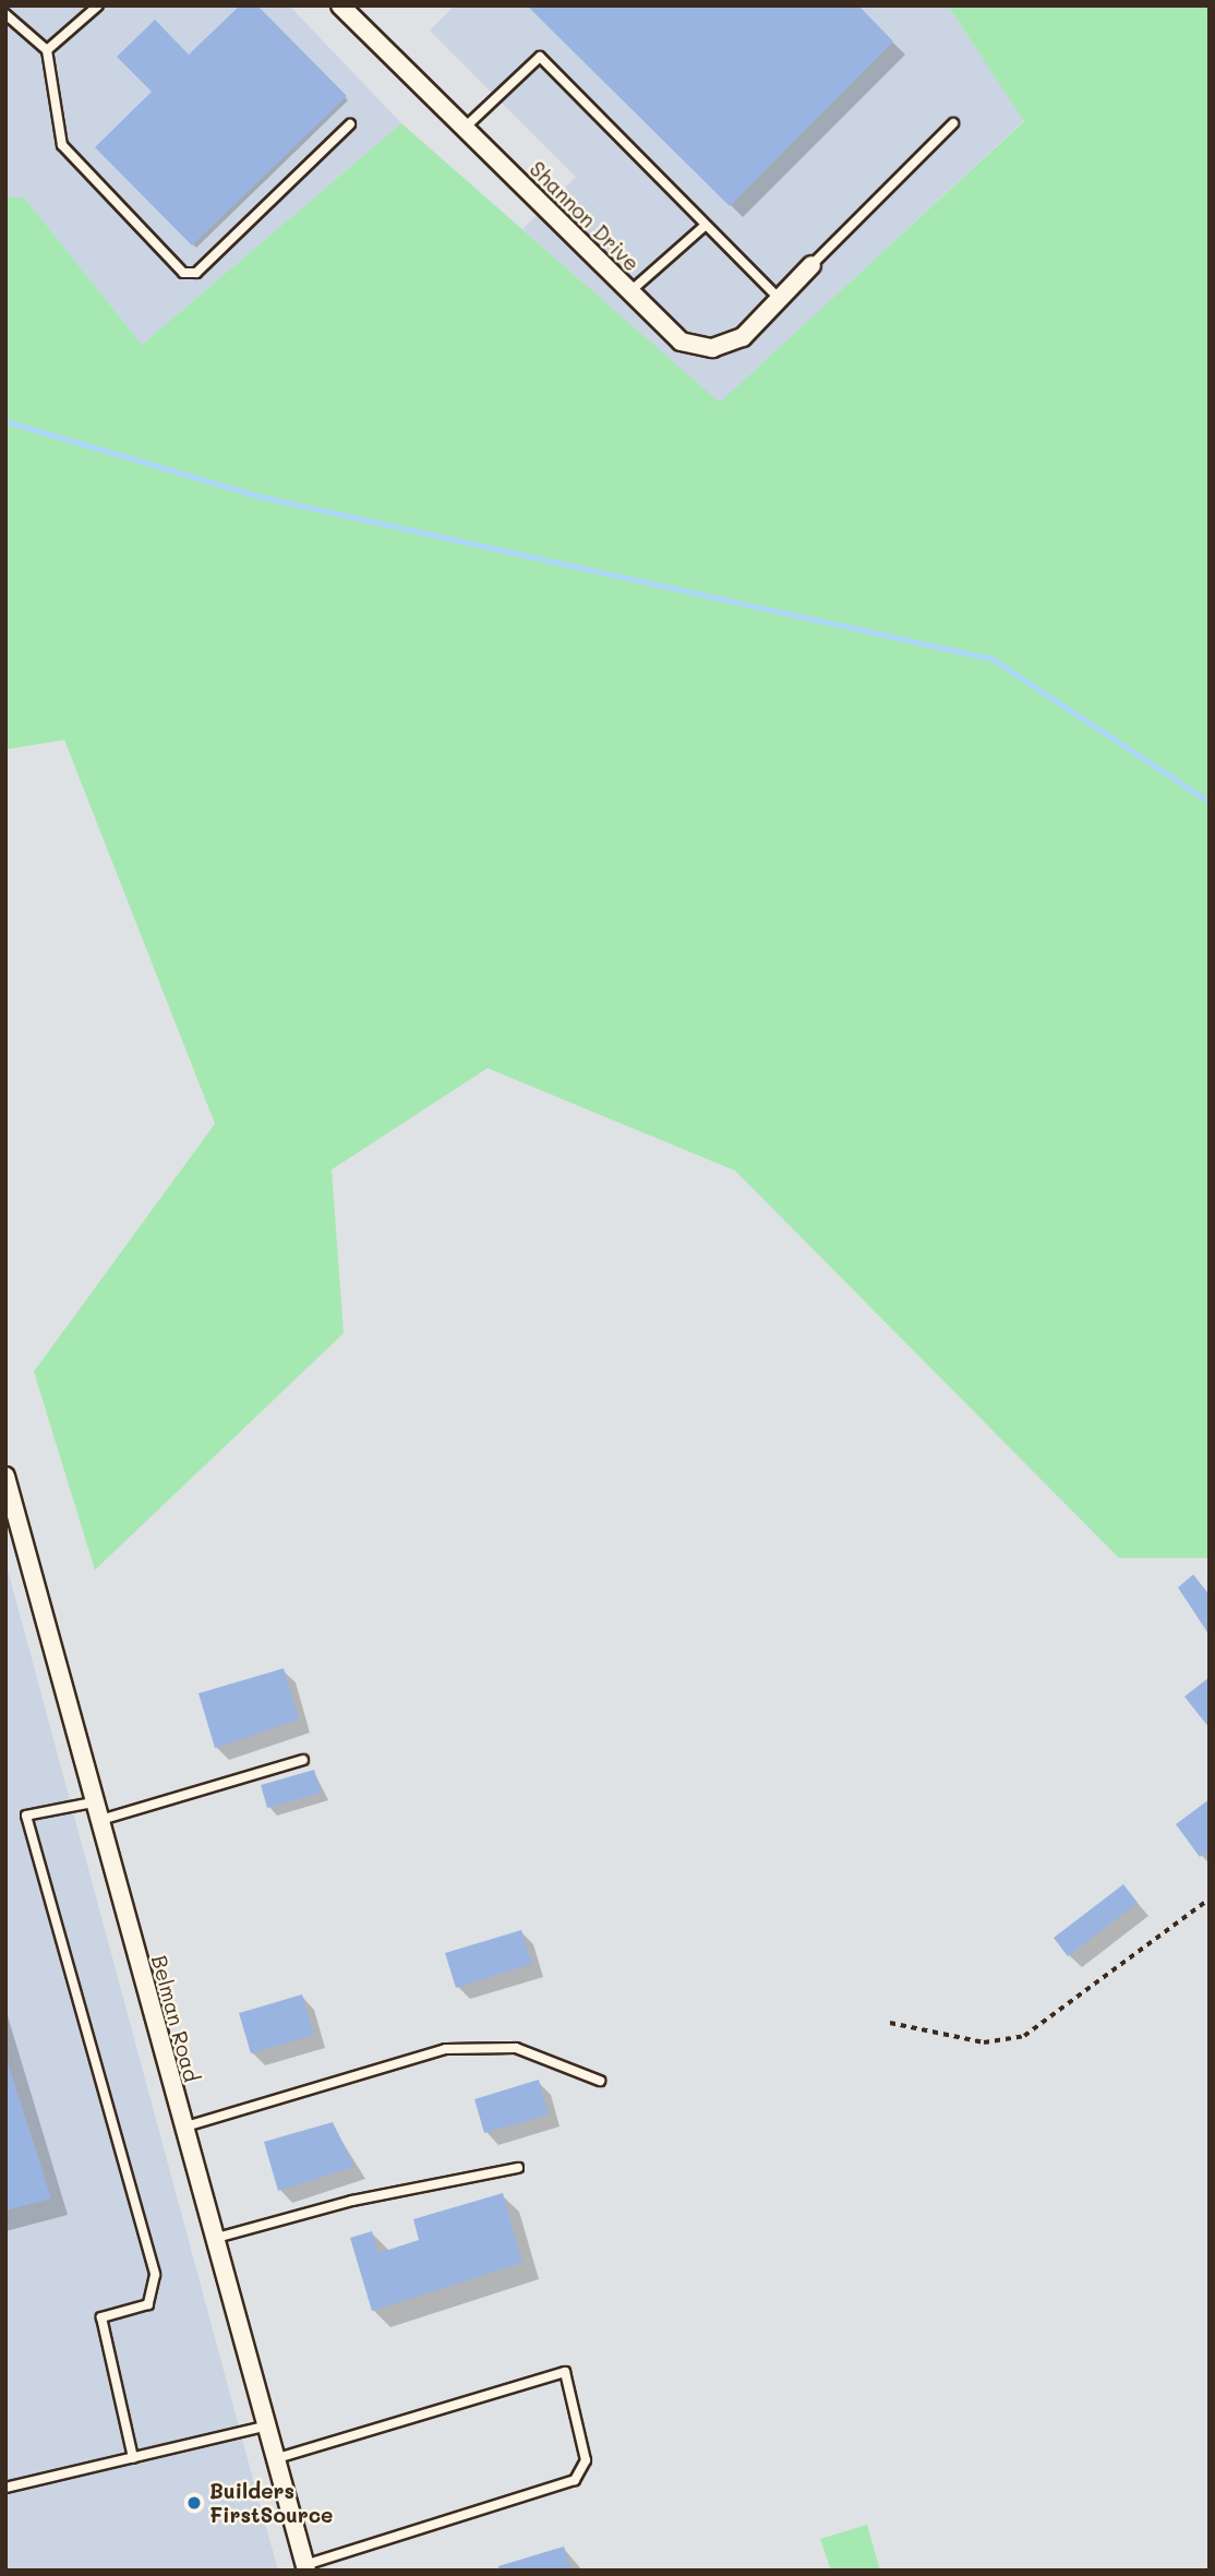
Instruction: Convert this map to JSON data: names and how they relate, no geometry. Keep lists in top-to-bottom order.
{
  "streets": {
    "street": ["Shannon Drive", "Belman Road"]
  },
  "places": ["Builders FirstSource"]
}
